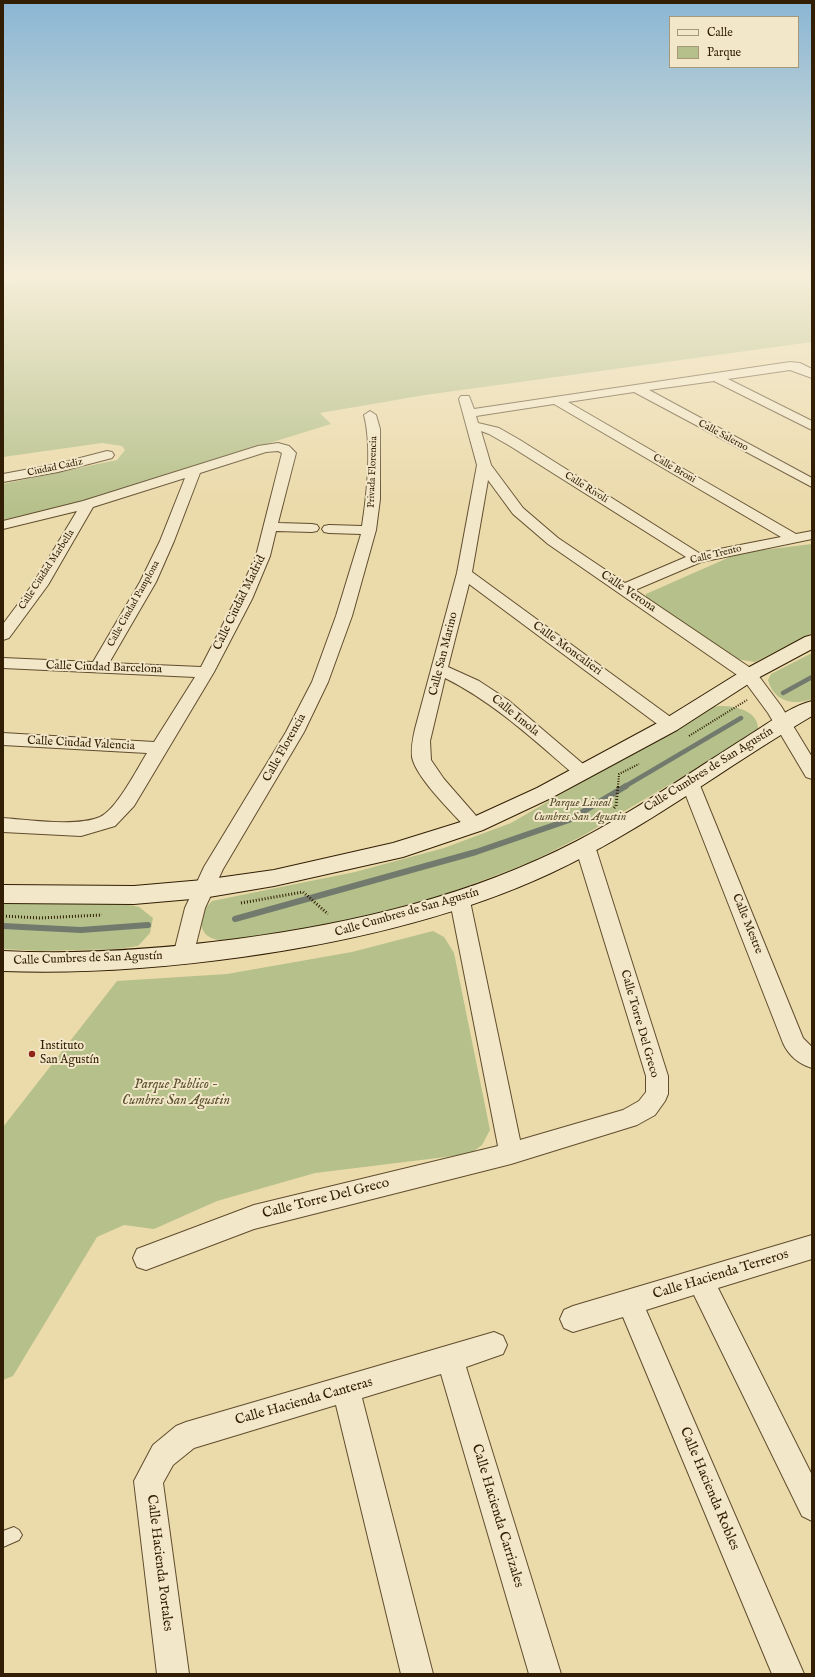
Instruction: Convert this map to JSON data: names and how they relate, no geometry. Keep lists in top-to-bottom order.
{
  "streets": {
    "street": [
      "Calle Salerno",
      "Ciudad Cadiz",
      "Calle Broni",
      "Privada Florencia",
      "Calle Rivoli",
      "Calle Trento",
      "Calle Ciudad Marbella",
      "Calle Verona",
      "Calle Ciudad Madrid",
      "Calle Ciudad Pamplona",
      "Calle Moncalieri",
      "Calle San Marino",
      "Calle Ciudad Barcelona",
      "Calle Imola",
      "Calle Ciudad Valencia",
      "Calle Florencia",
      "Calle Cumbres de San Agustín",
      "Calle Mestre",
      "Calle Torre Del Greco",
      "Calle Hacienda Terreros",
      "Calle Hacienda Canteras",
      "Calle Hacienda Robles",
      "Calle Hacienda Carrizales",
      "Calle Hacienda Portales"
    ]
  },
  "crossings": [
    ["Calle Broni", "Calle Trento"],
    ["Privada Florencia", "Calle Florencia"],
    ["Calle Rivoli", "Calle Trento"],
    ["Calle Rivoli", "Calle Verona"],
    ["Calle Trento", "Calle Verona"],
    ["Calle Ciudad Marbella", "Calle Ciudad Madrid"],
    ["Calle Verona", "Calle San Marino"],
    ["Calle Verona", "Calle Cumbres de San Agustín"],
    ["Calle Ciudad Madrid", "Calle Ciudad Pamplona"],
    ["Calle Ciudad Madrid", "Calle Ciudad Barcelona"],
    ["Calle Ciudad Madrid", "Calle Ciudad Valencia"],
    ["Calle Ciudad Pamplona", "Calle Ciudad Barcelona"],
    ["Calle Moncalieri", "Calle San Marino"],
    ["Calle San Marino", "Calle Imola"],
    ["Calle Florencia", "Calle Cumbres de San Agustín"],
    ["Calle Cumbres de San Agustín", "Calle Mestre"],
    ["Calle Cumbres de San Agustín", "Calle Torre Del Greco"],
    ["Calle Hacienda Terreros", "Calle Hacienda Robles"],
    ["Calle Hacienda Canteras", "Calle Hacienda Carrizales"],
    ["Calle Hacienda Canteras", "Calle Hacienda Portales"]
  ],
  "parks": ["Parque Lineal Cumbres San Agustin", "Parque Publico - Cumbres San Agustin"],
  "places": ["Instituto San Agustín"],
  "legend": ["Calle", "Parque"]
}
